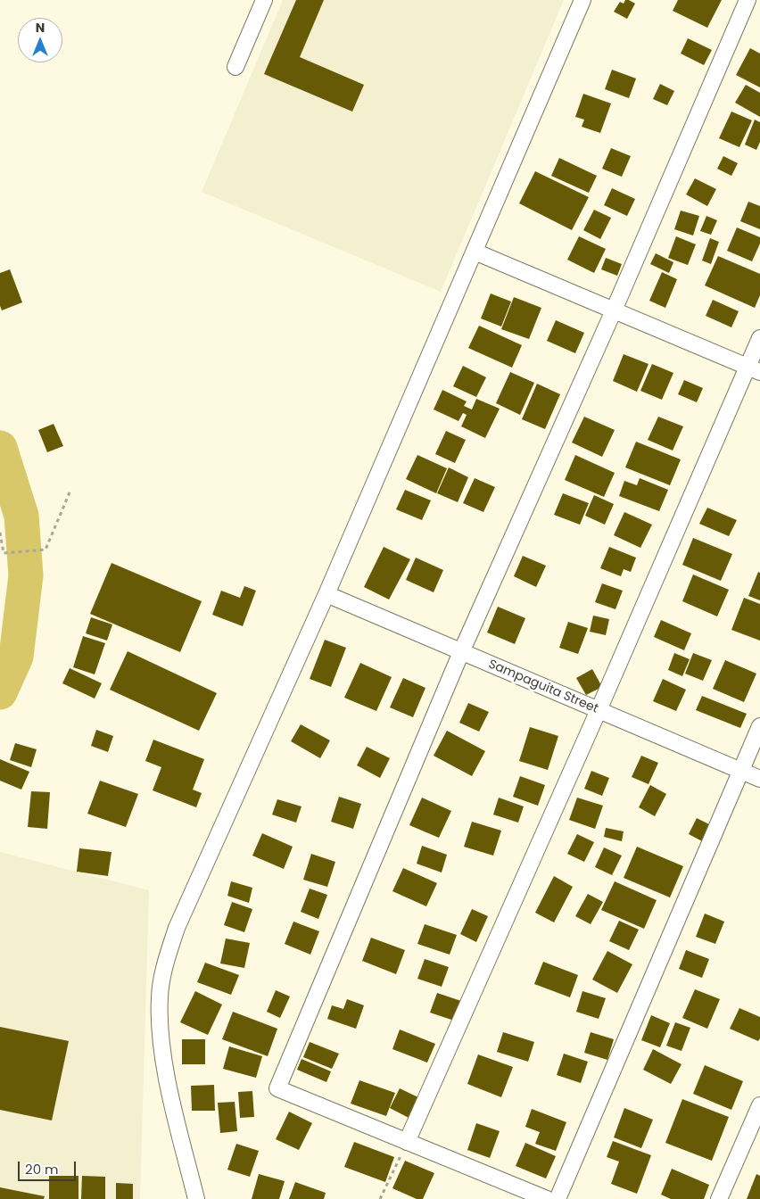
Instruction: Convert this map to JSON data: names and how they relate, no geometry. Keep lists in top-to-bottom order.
{
  "streets": {
    "street": ["Sampaguita Street"]
  },
  "scale_bar": "20 m",
  "north": "top"
}
